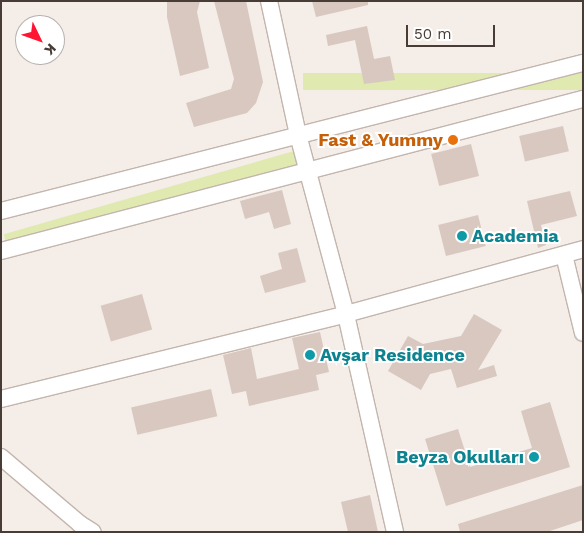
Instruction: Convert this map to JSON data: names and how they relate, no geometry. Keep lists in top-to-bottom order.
{
  "places": [
    "Fast & Yummy",
    "Academia",
    "Avşar Residence",
    "Beyza Okulları"
  ],
  "scale_bar": "50 m",
  "north": "bottom right"
}
